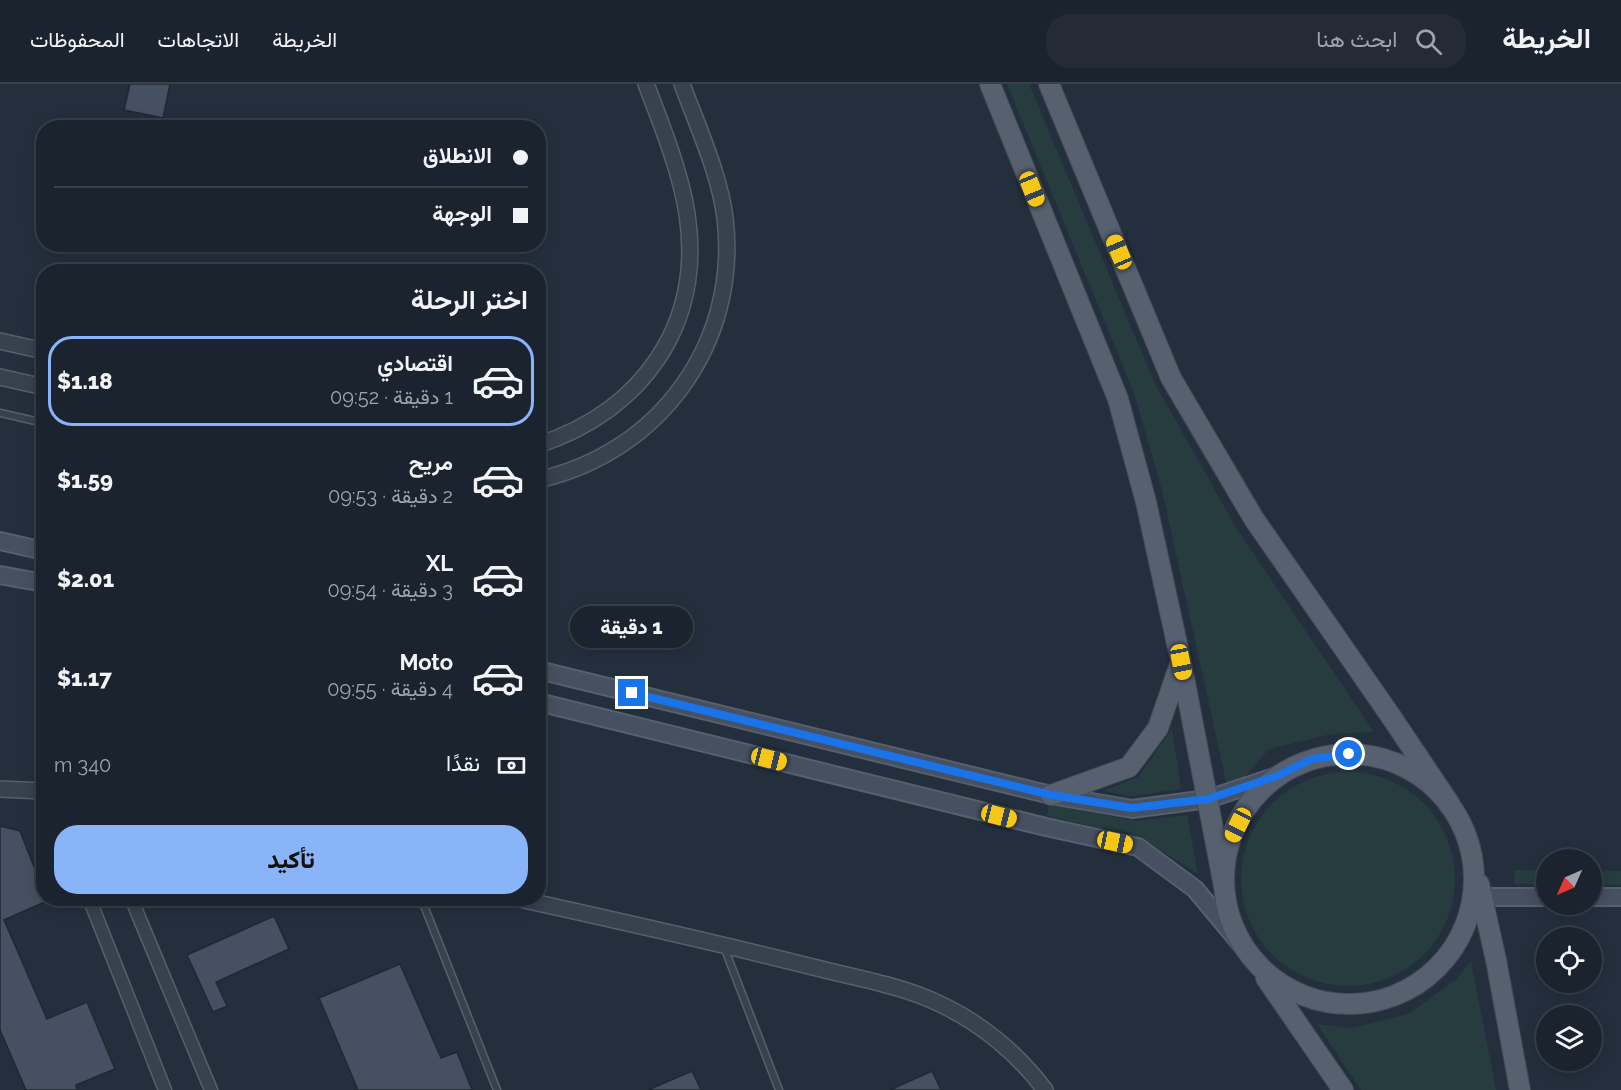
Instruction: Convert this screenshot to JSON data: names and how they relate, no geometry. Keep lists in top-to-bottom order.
{
  "north": "bottom left",
  "page": {
    "header": "الخريطة",
    "search": "ابحث هنا",
    "nav": ["الخريطة", "الاتجاهات", "المحفوظات"],
    "banner": ["الانطلاق", "الوجهة"],
    "heading": "اختر الرحلة",
    "list": [
      {
        "name": "اقتصادي",
        "note": "1 دقيقة · 09:52",
        "value": "$1.18"
      },
      {
        "name": "مريح",
        "note": "2 دقيقة · 09:53",
        "value": "$1.59"
      },
      {
        "name": "XL",
        "note": "3 دقيقة · 09:54",
        "value": "$2.01"
      },
      {
        "name": "Moto",
        "note": "4 دقيقة · 09:55",
        "value": "$1.17"
      }
    ],
    "bubble": "1 دقيقة",
    "pay": ["نقدًا", "340 m"],
    "buttons": "تأكيد"
  }
}
